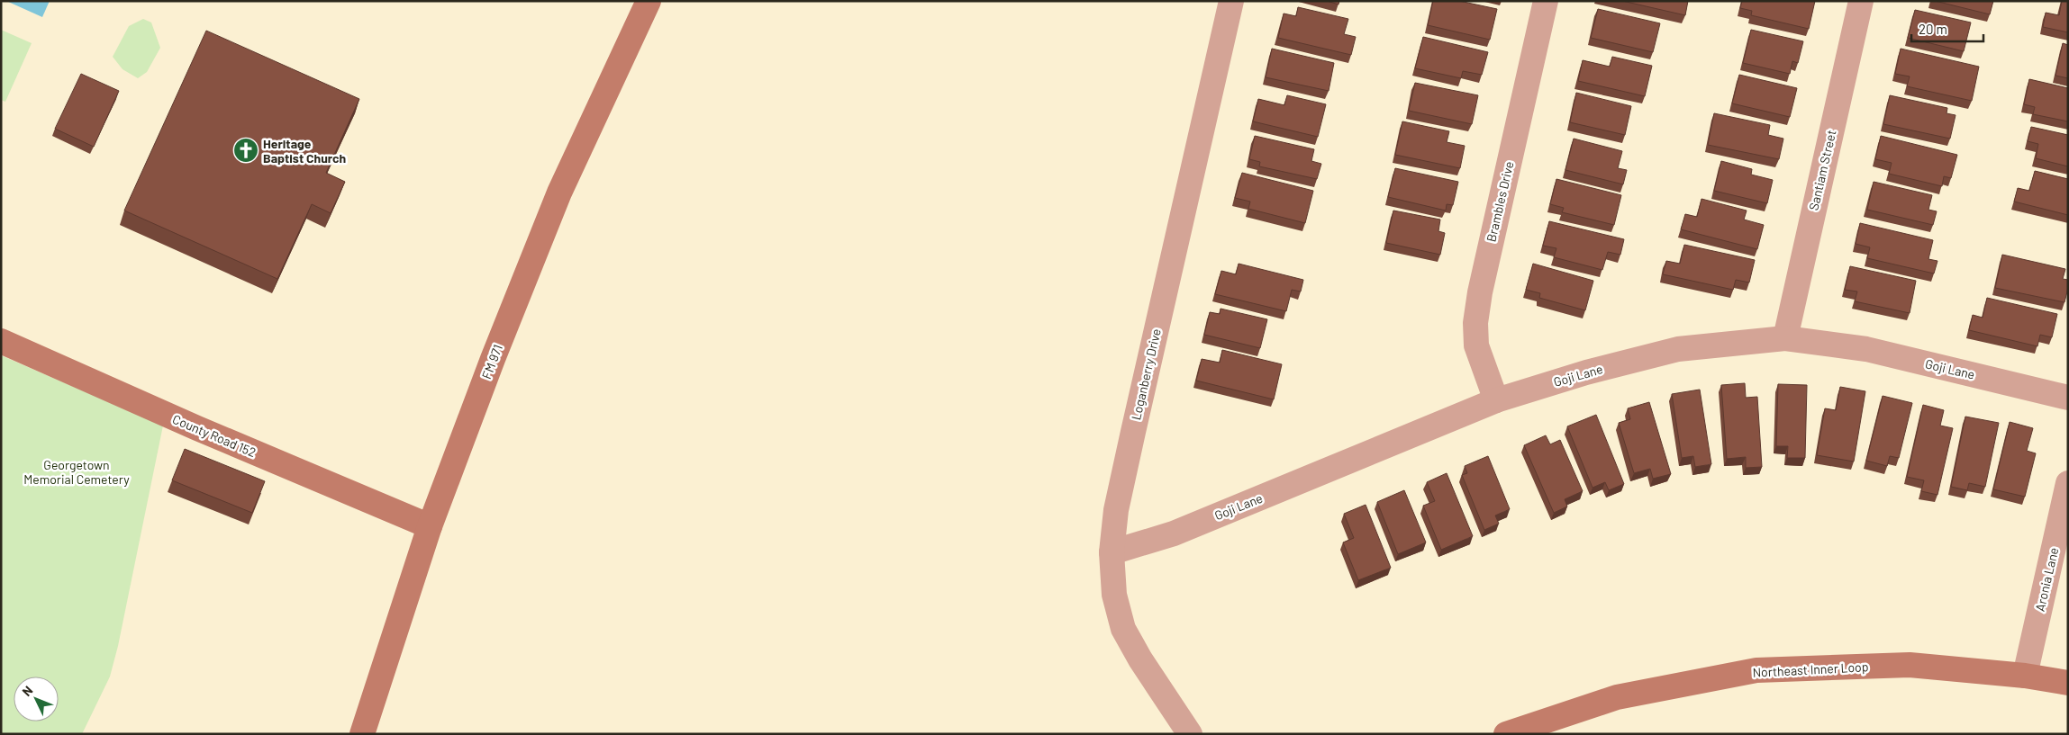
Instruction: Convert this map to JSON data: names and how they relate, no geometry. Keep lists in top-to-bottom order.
{
  "streets": {
    "main road": ["FM 971", "County Road 152", "Northeast Inner Loop"],
    "street": [
      "Santiam Street",
      "Brambles Drive",
      "Goji Lane",
      "Loganberry Drive",
      "Aronia Lane"
    ]
  },
  "crossings": [
    ["Santiam Street", "Goji Lane"],
    ["Brambles Drive", "Goji Lane"],
    ["FM 971", "County Road 152"],
    ["Goji Lane", "Loganberry Drive"],
    ["Aronia Lane", "Northeast Inner Loop"]
  ],
  "parks": ["Georgetown Memorial Cemetery"],
  "places": {
    "church": ["Heritage Baptist Church"]
  },
  "scale_bar": "20 m",
  "north": "top left"
}
